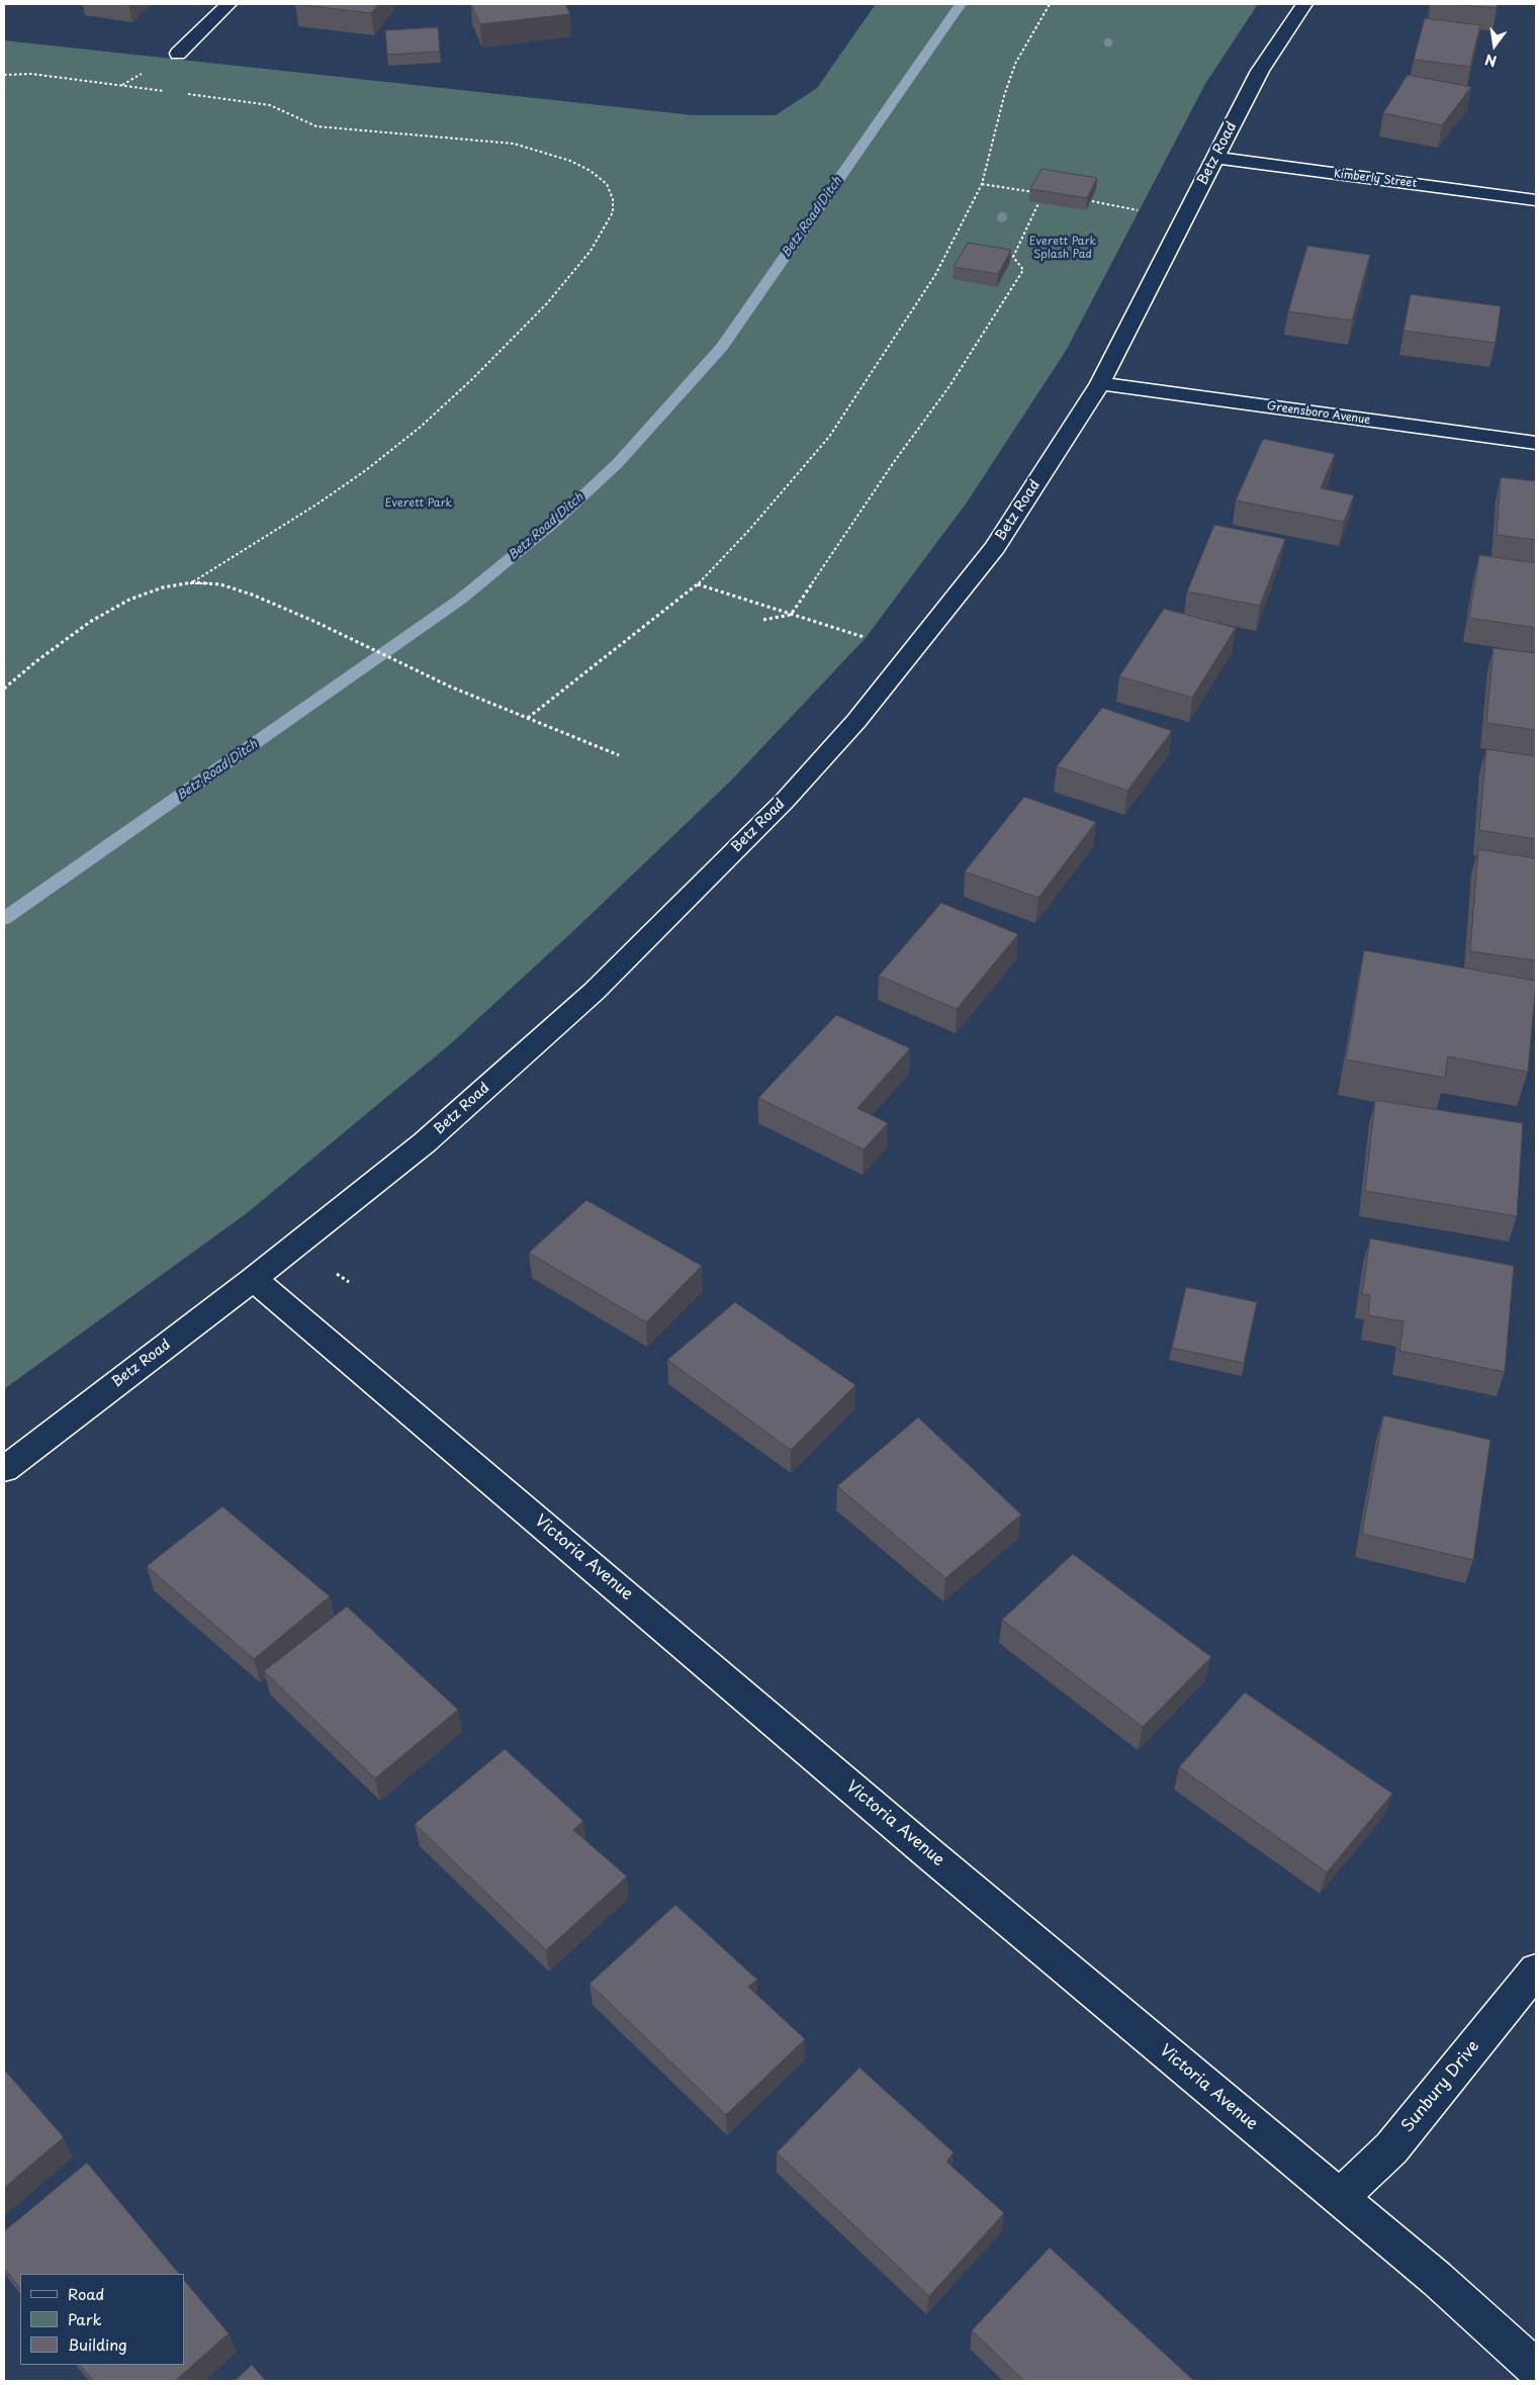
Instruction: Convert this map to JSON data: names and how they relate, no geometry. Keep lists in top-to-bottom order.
{
  "streets": {
    "street": [
      "Betz Road",
      "Kimberly Street",
      "Greensboro Avenue",
      "Victoria Avenue",
      "Sunbury Drive"
    ]
  },
  "crossings": [
    ["Betz Road", "Kimberly Street"],
    ["Betz Road", "Greensboro Avenue"],
    ["Betz Road", "Victoria Avenue"],
    ["Victoria Avenue", "Sunbury Drive"]
  ],
  "water": ["Betz Road Ditch"],
  "parks": ["Everett Park Splash Pad", "Everett Park"],
  "legend": ["Road", "Park", "Building"],
  "north": "bottom"
}
